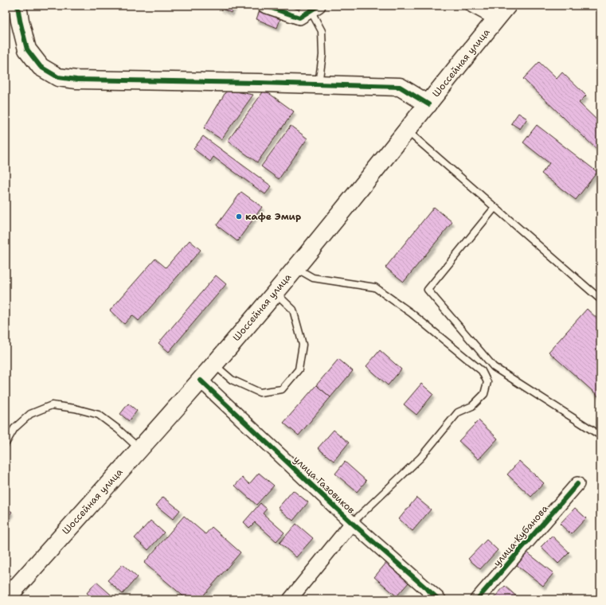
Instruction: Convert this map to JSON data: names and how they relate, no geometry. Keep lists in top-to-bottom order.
{
  "streets": {
    "main road": ["Шоссейная улица"],
    "street": ["улица Газовиков", "улица Кубанова"]
  },
  "crossings": [
    ["Шоссейная улица", "улица Газовиков"]
  ],
  "places": ["кафе Эмир"]
}
